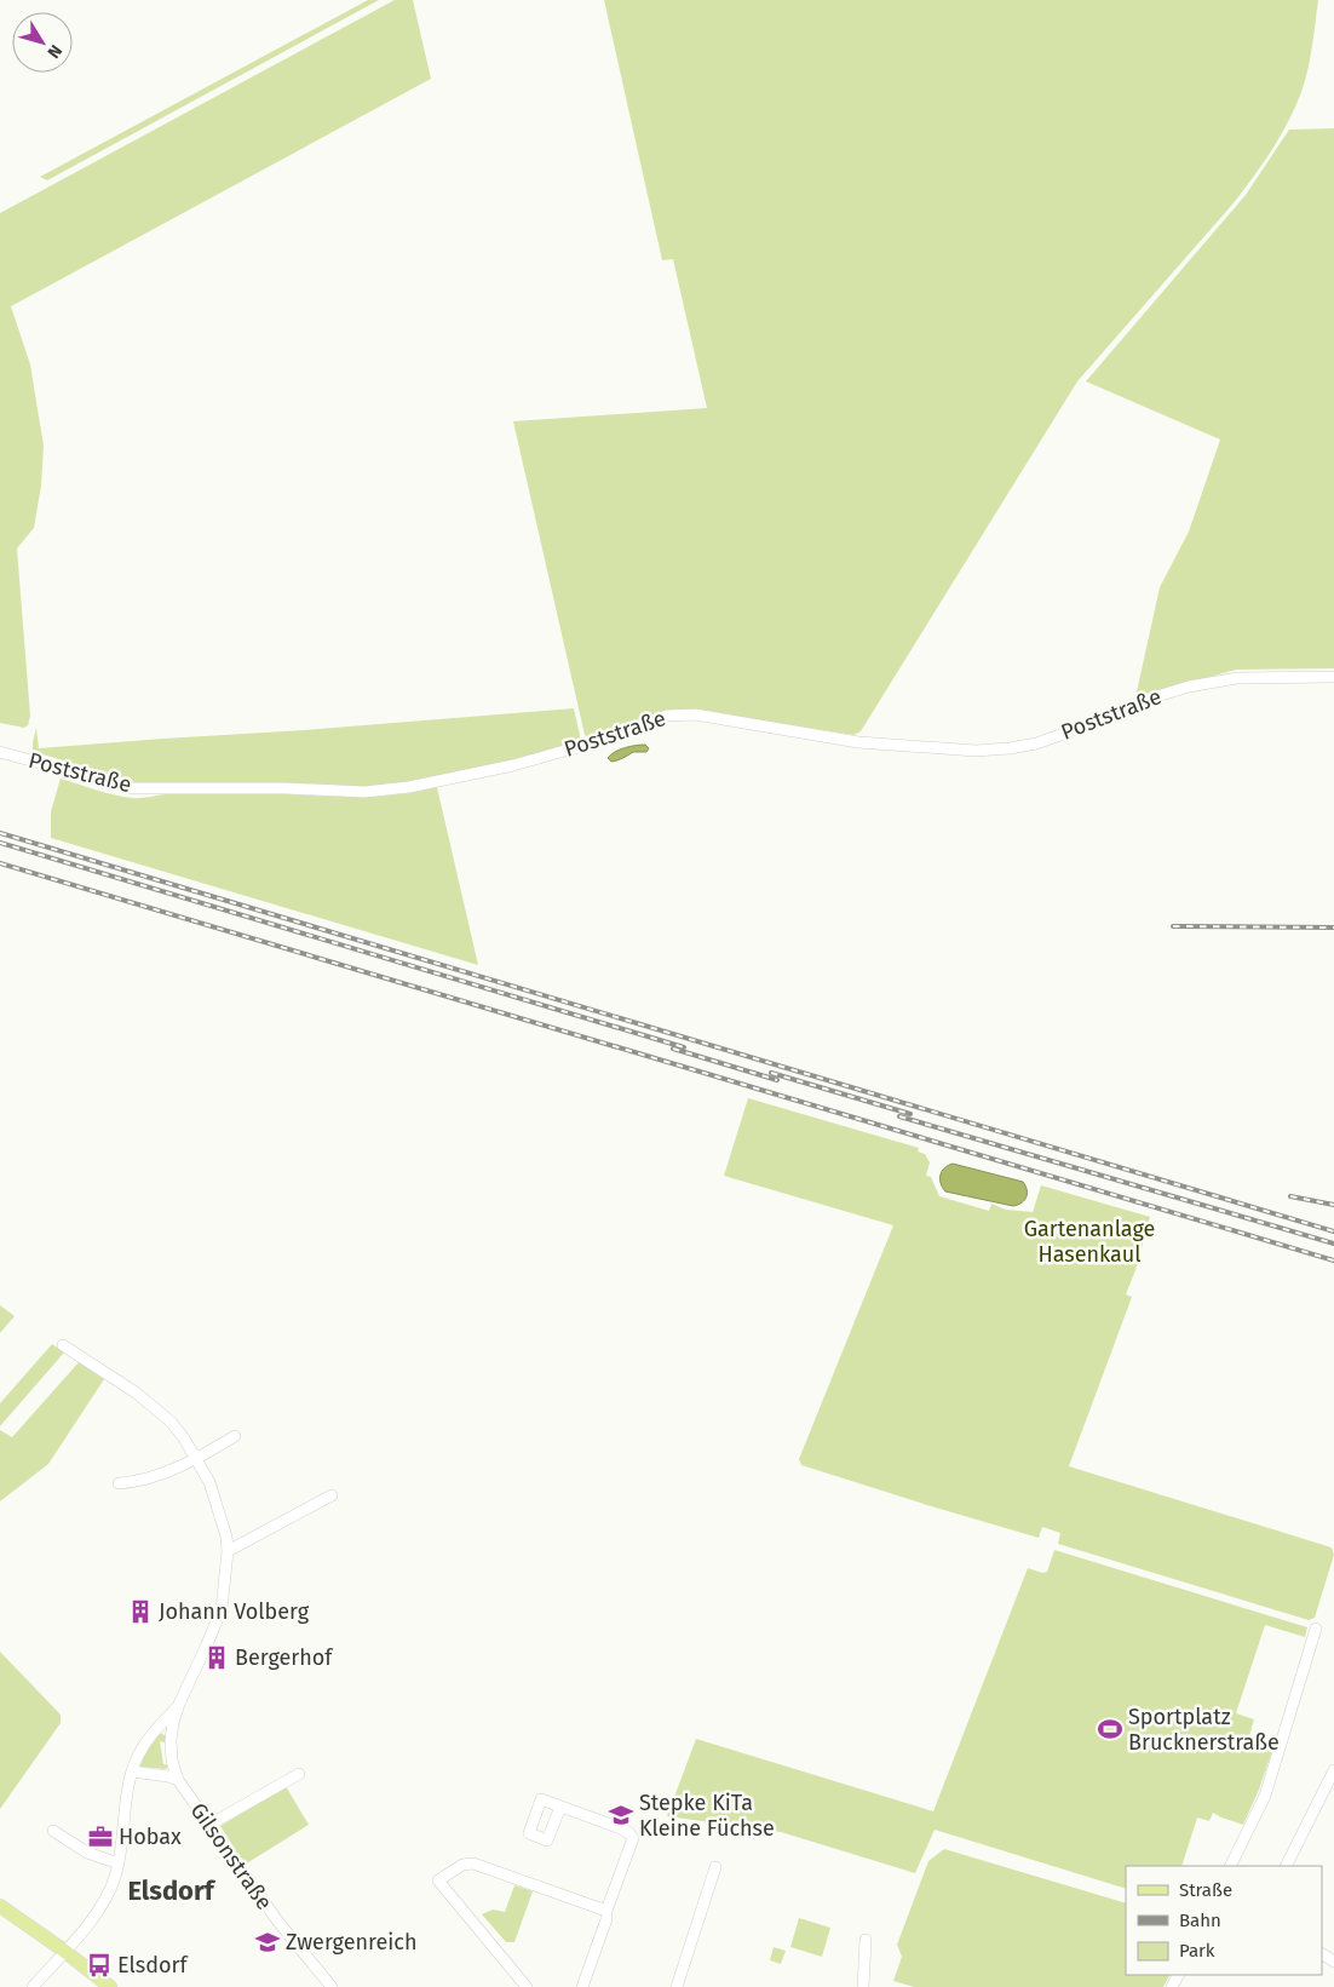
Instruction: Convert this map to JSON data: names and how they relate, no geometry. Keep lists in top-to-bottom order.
{
  "streets": {
    "street": ["Poststraße", "Gilsonstraße"]
  },
  "districts": ["Elsdorf"],
  "parks": ["Gartenanlage Hasenkaul"],
  "places": {
    "building": ["Johann Volberg", "Bergerhof"],
    "sports": ["Sportplatz Brucknerstraße"],
    "school or university": ["Stepke KiTa Kleine Füchse", "Zwergenreich"],
    "office": ["Hobax"],
    "bus stop": ["Elsdorf"]
  },
  "legend": ["Straße", "Bahn", "Park"],
  "north": "bottom right"
}
